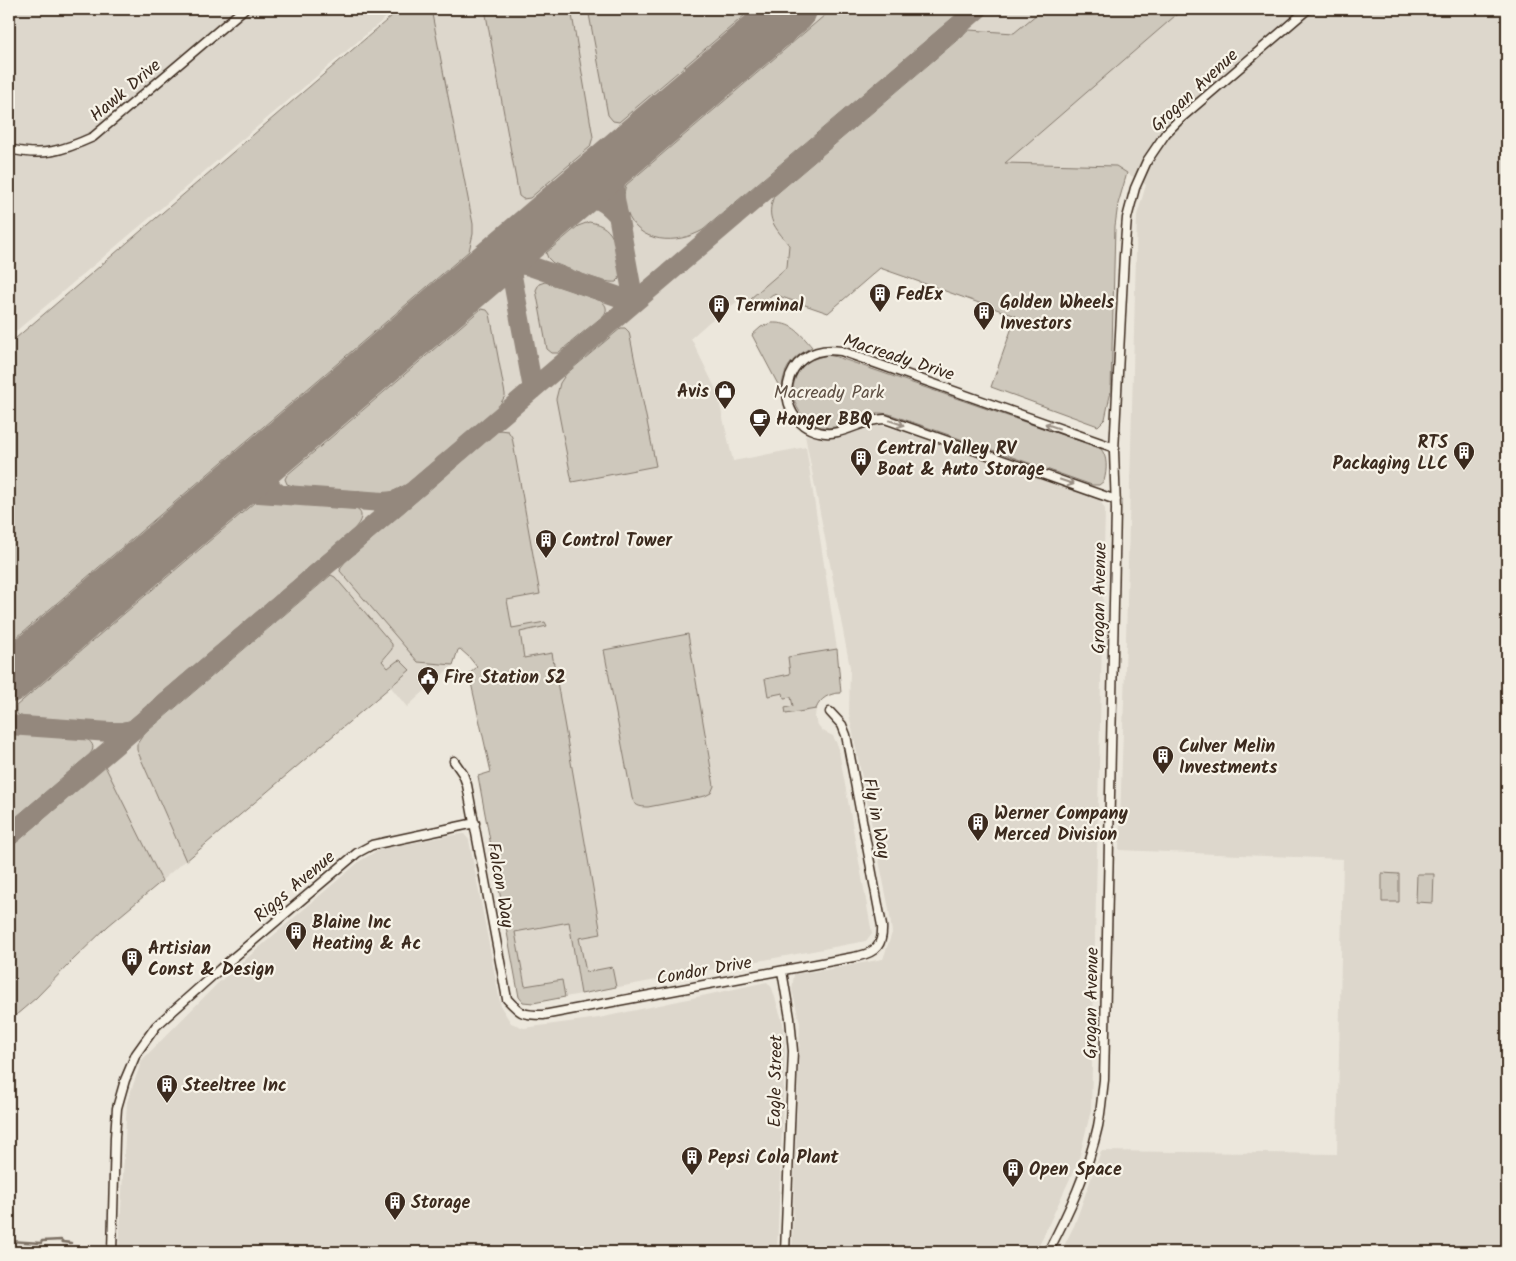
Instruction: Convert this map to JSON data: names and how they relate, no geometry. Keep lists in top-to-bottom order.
{
  "streets": {
    "street": [
      "Hawk Drive",
      "Grogan Avenue",
      "Macready Drive",
      "Fly in Way",
      "Falcon Way",
      "Riggs Avenue",
      "Condor Drive",
      "Eagle Street"
    ]
  },
  "crossings": [
    ["Grogan Avenue", "Macready Drive"],
    ["Fly in Way", "Condor Drive"],
    ["Falcon Way", "Riggs Avenue"],
    ["Falcon Way", "Condor Drive"],
    ["Condor Drive", "Eagle Street"]
  ],
  "parks": ["Macready Park"],
  "places": {
    "building": [
      "FedEx",
      "Terminal",
      "Golden Wheels Investors",
      "RTS Packaging LLC",
      "Central Valley RV Boat & Auto Storage",
      "Control Tower",
      "Culver Melin Investments",
      "Werner Company Merced Division",
      "Blaine Inc Heating & Ac",
      "Artisian Const & Design",
      "Steeltree Inc",
      "Pepsi Cola Plant",
      "Open Space",
      "Storage"
    ],
    "shop": ["Avis"],
    "cafe": ["Hanger BBQ"],
    "public building": ["Fire Station 52"]
  }
}
